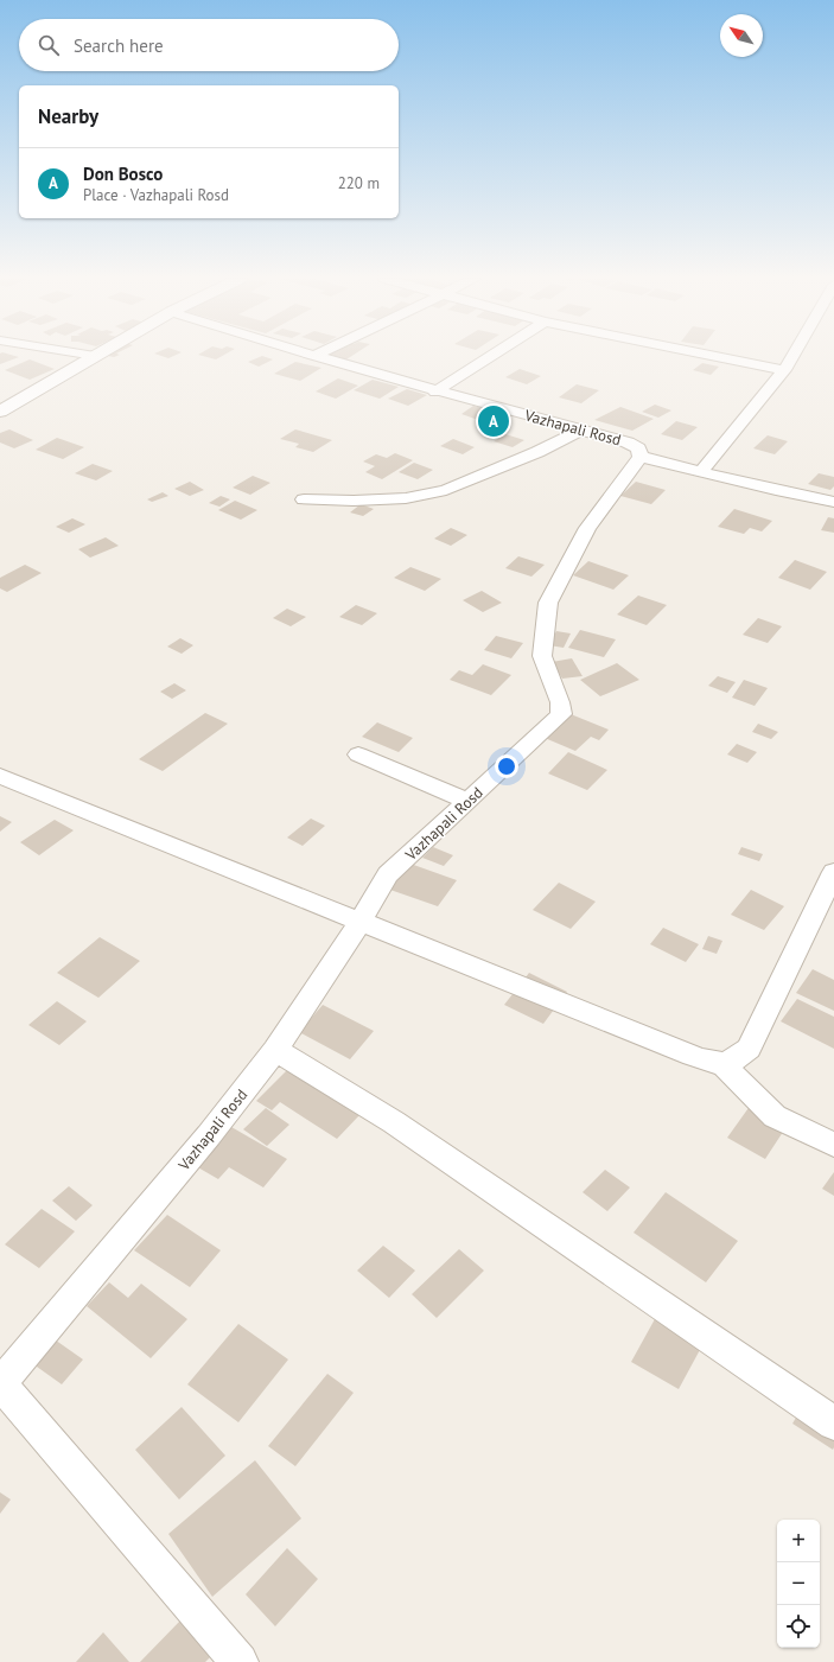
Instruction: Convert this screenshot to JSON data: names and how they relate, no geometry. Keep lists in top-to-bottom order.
{
  "streets": {
    "street": ["Vazhapali Rosd"]
  },
  "north": "top left",
  "page": {
    "search": "Search here",
    "heading": "Nearby",
    "list": [
      {
        "mark": "A",
        "name": "Don Bosco",
        "note": "Place · Vazhapali Rosd",
        "value": "220 m"
      }
    ],
    "pins": "A",
    "map_buttons": ["+", "−"]
  }
}
